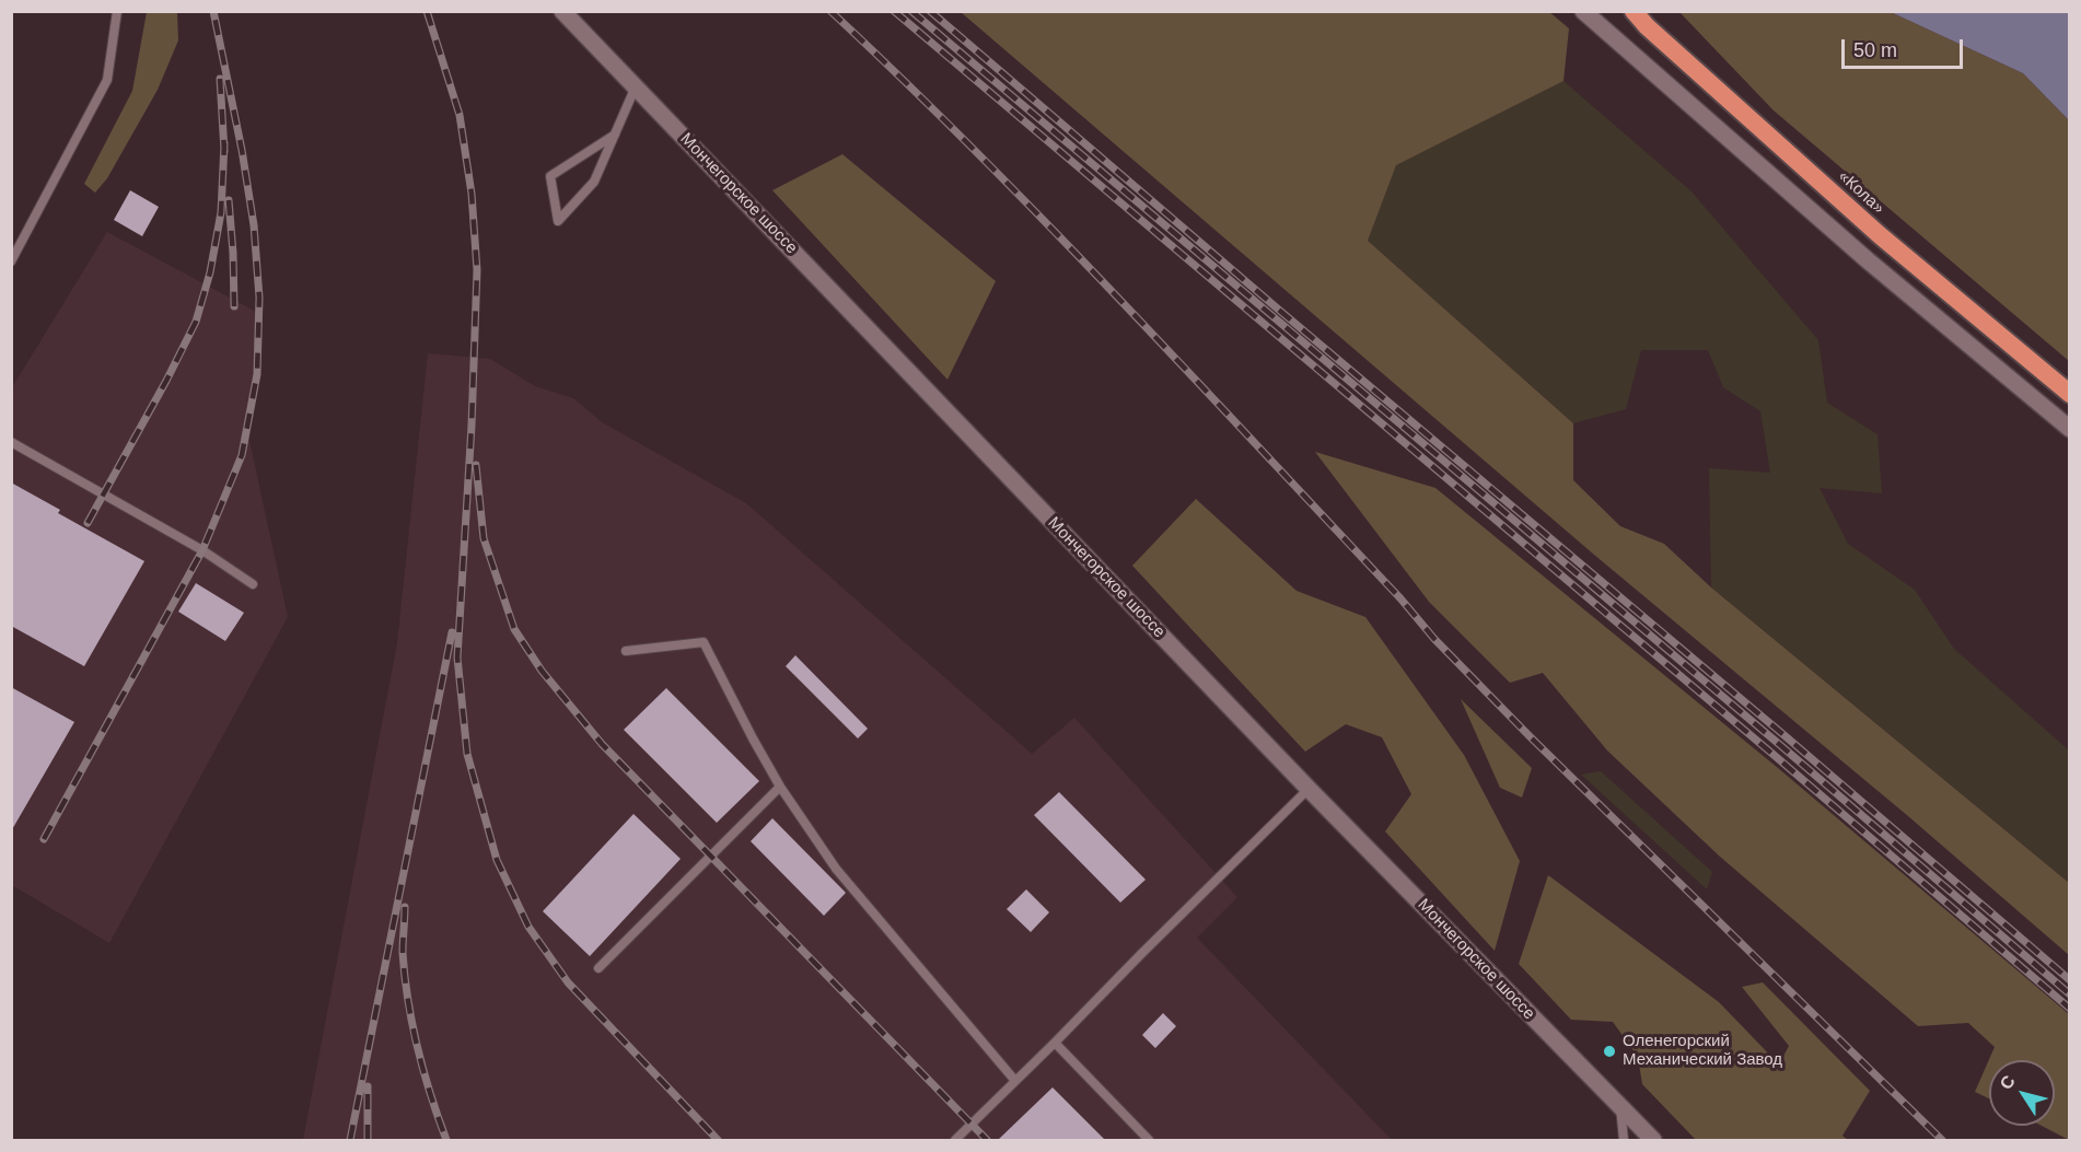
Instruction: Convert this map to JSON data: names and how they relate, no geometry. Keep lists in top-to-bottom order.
{
  "streets": {
    "highway": ["«Кола»"],
    "street": ["Мончегорское шоссе"]
  },
  "places": ["Оленегорский Механический Завод"],
  "scale_bar": "50 m",
  "north": "top left"
}
